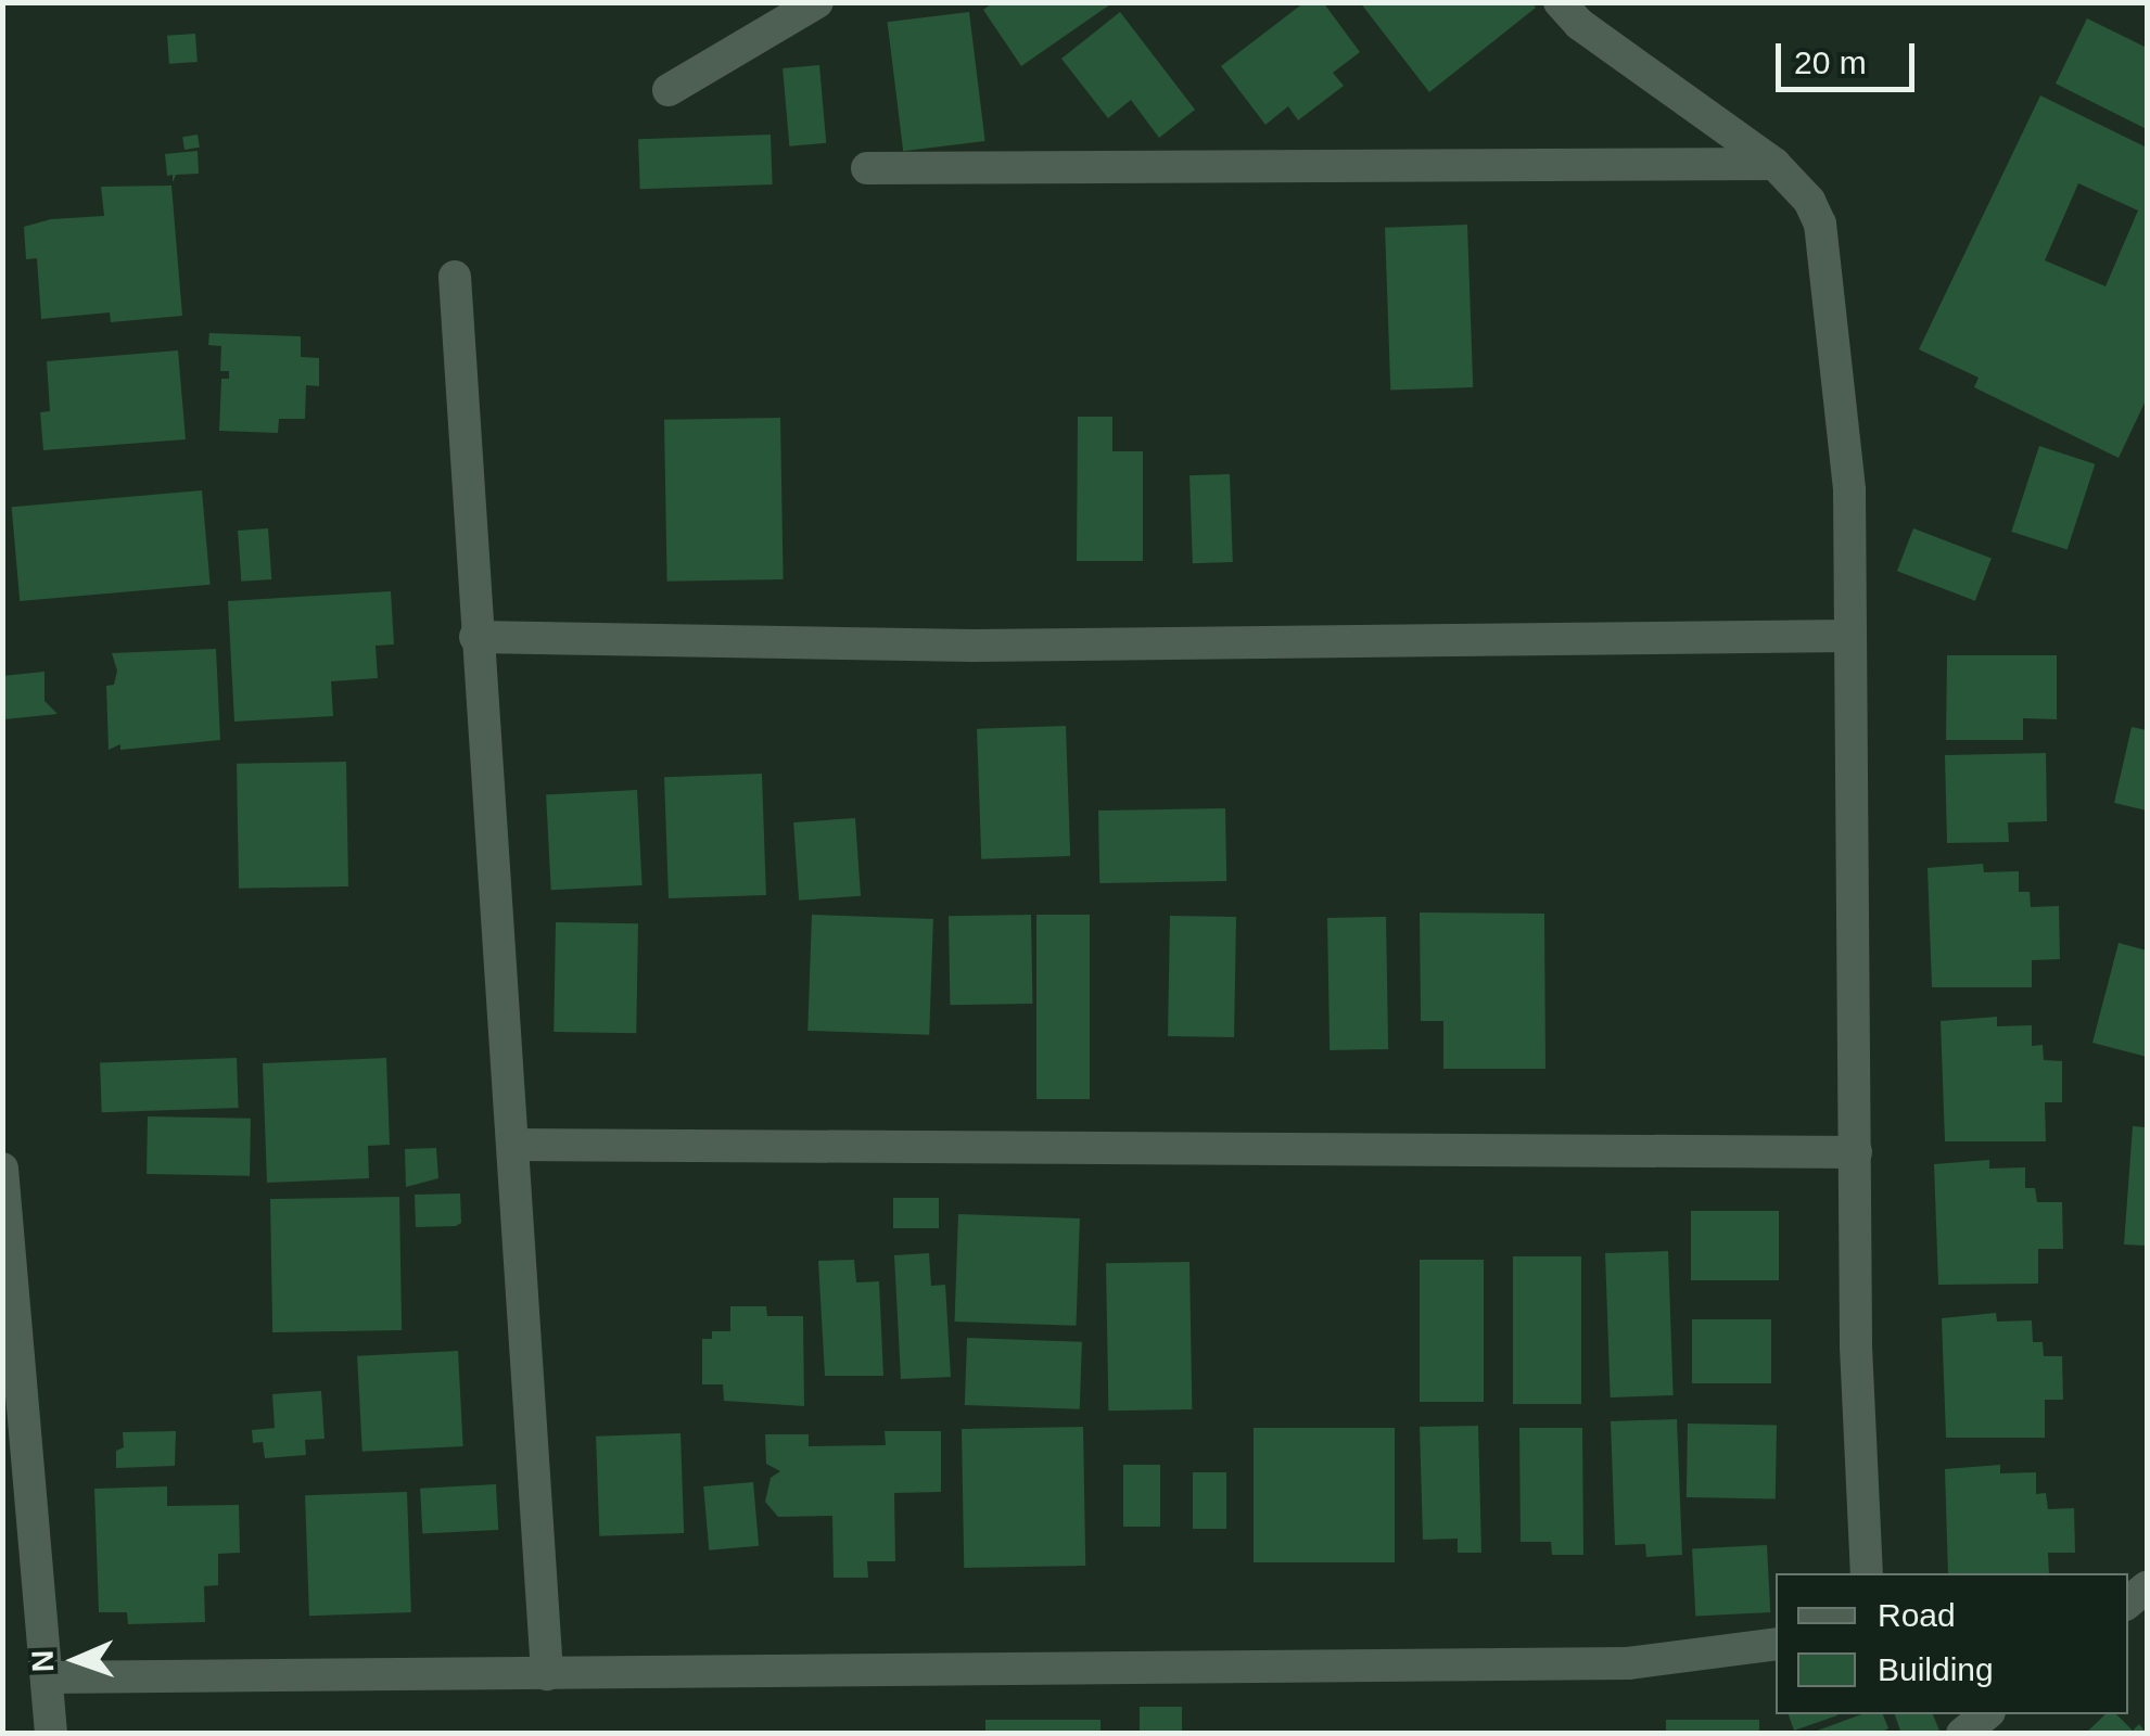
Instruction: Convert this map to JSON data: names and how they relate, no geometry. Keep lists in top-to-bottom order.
{
  "legend": ["Road", "Building"],
  "scale_bar": "20 m",
  "north": "left"
}
